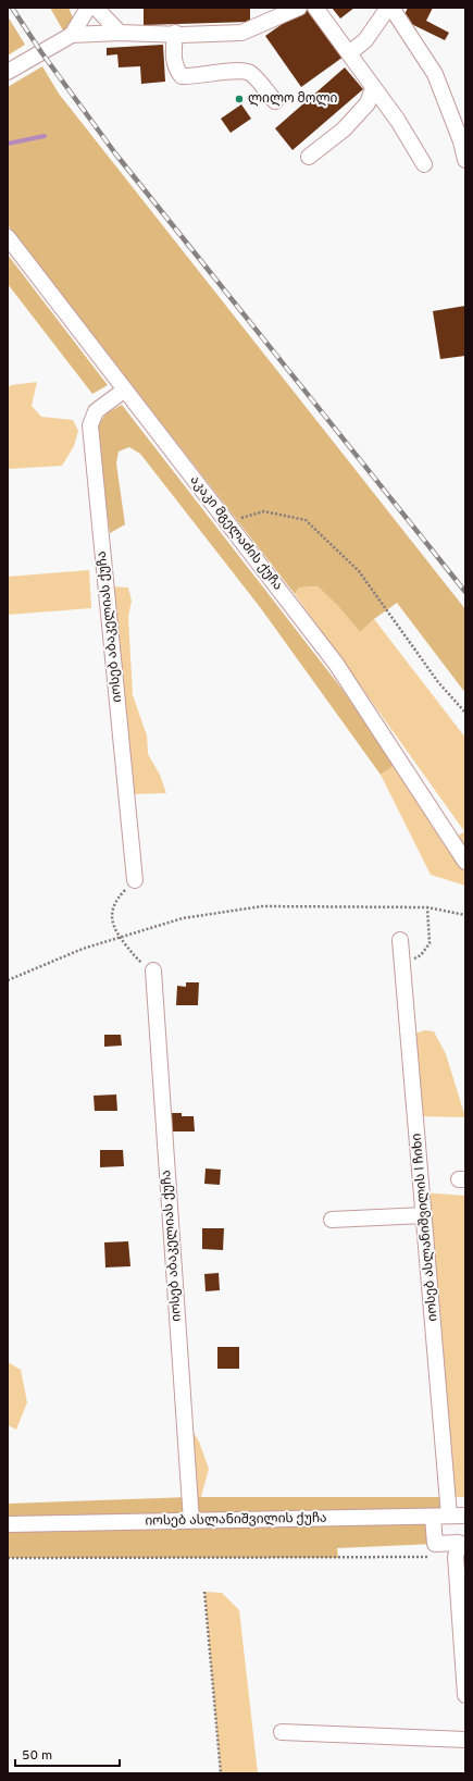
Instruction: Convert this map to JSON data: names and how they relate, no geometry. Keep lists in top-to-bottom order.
{
  "streets": {
    "street": [
      "აკაკი მგელაძის ქუჩა",
      "იოსებ აბაკელიას ქუჩა",
      "იოსებ ასლანიშვილის I ჩიხი",
      "იოსებ ასლანიშვილის ქუჩა"
    ]
  },
  "crossings": [
    ["აკაკი მგელაძის ქუჩა", "იოსებ აბაკელიას ქუჩა"],
    ["იოსებ აბაკელიას ქუჩა", "იოსებ ასლანიშვილის ქუჩა"],
    ["იოსებ ასლანიშვილის I ჩიხი", "იოსებ ასლანიშვილის ქუჩა"]
  ],
  "places": ["ლილო მოლი"],
  "scale_bar": "50 m"
}
